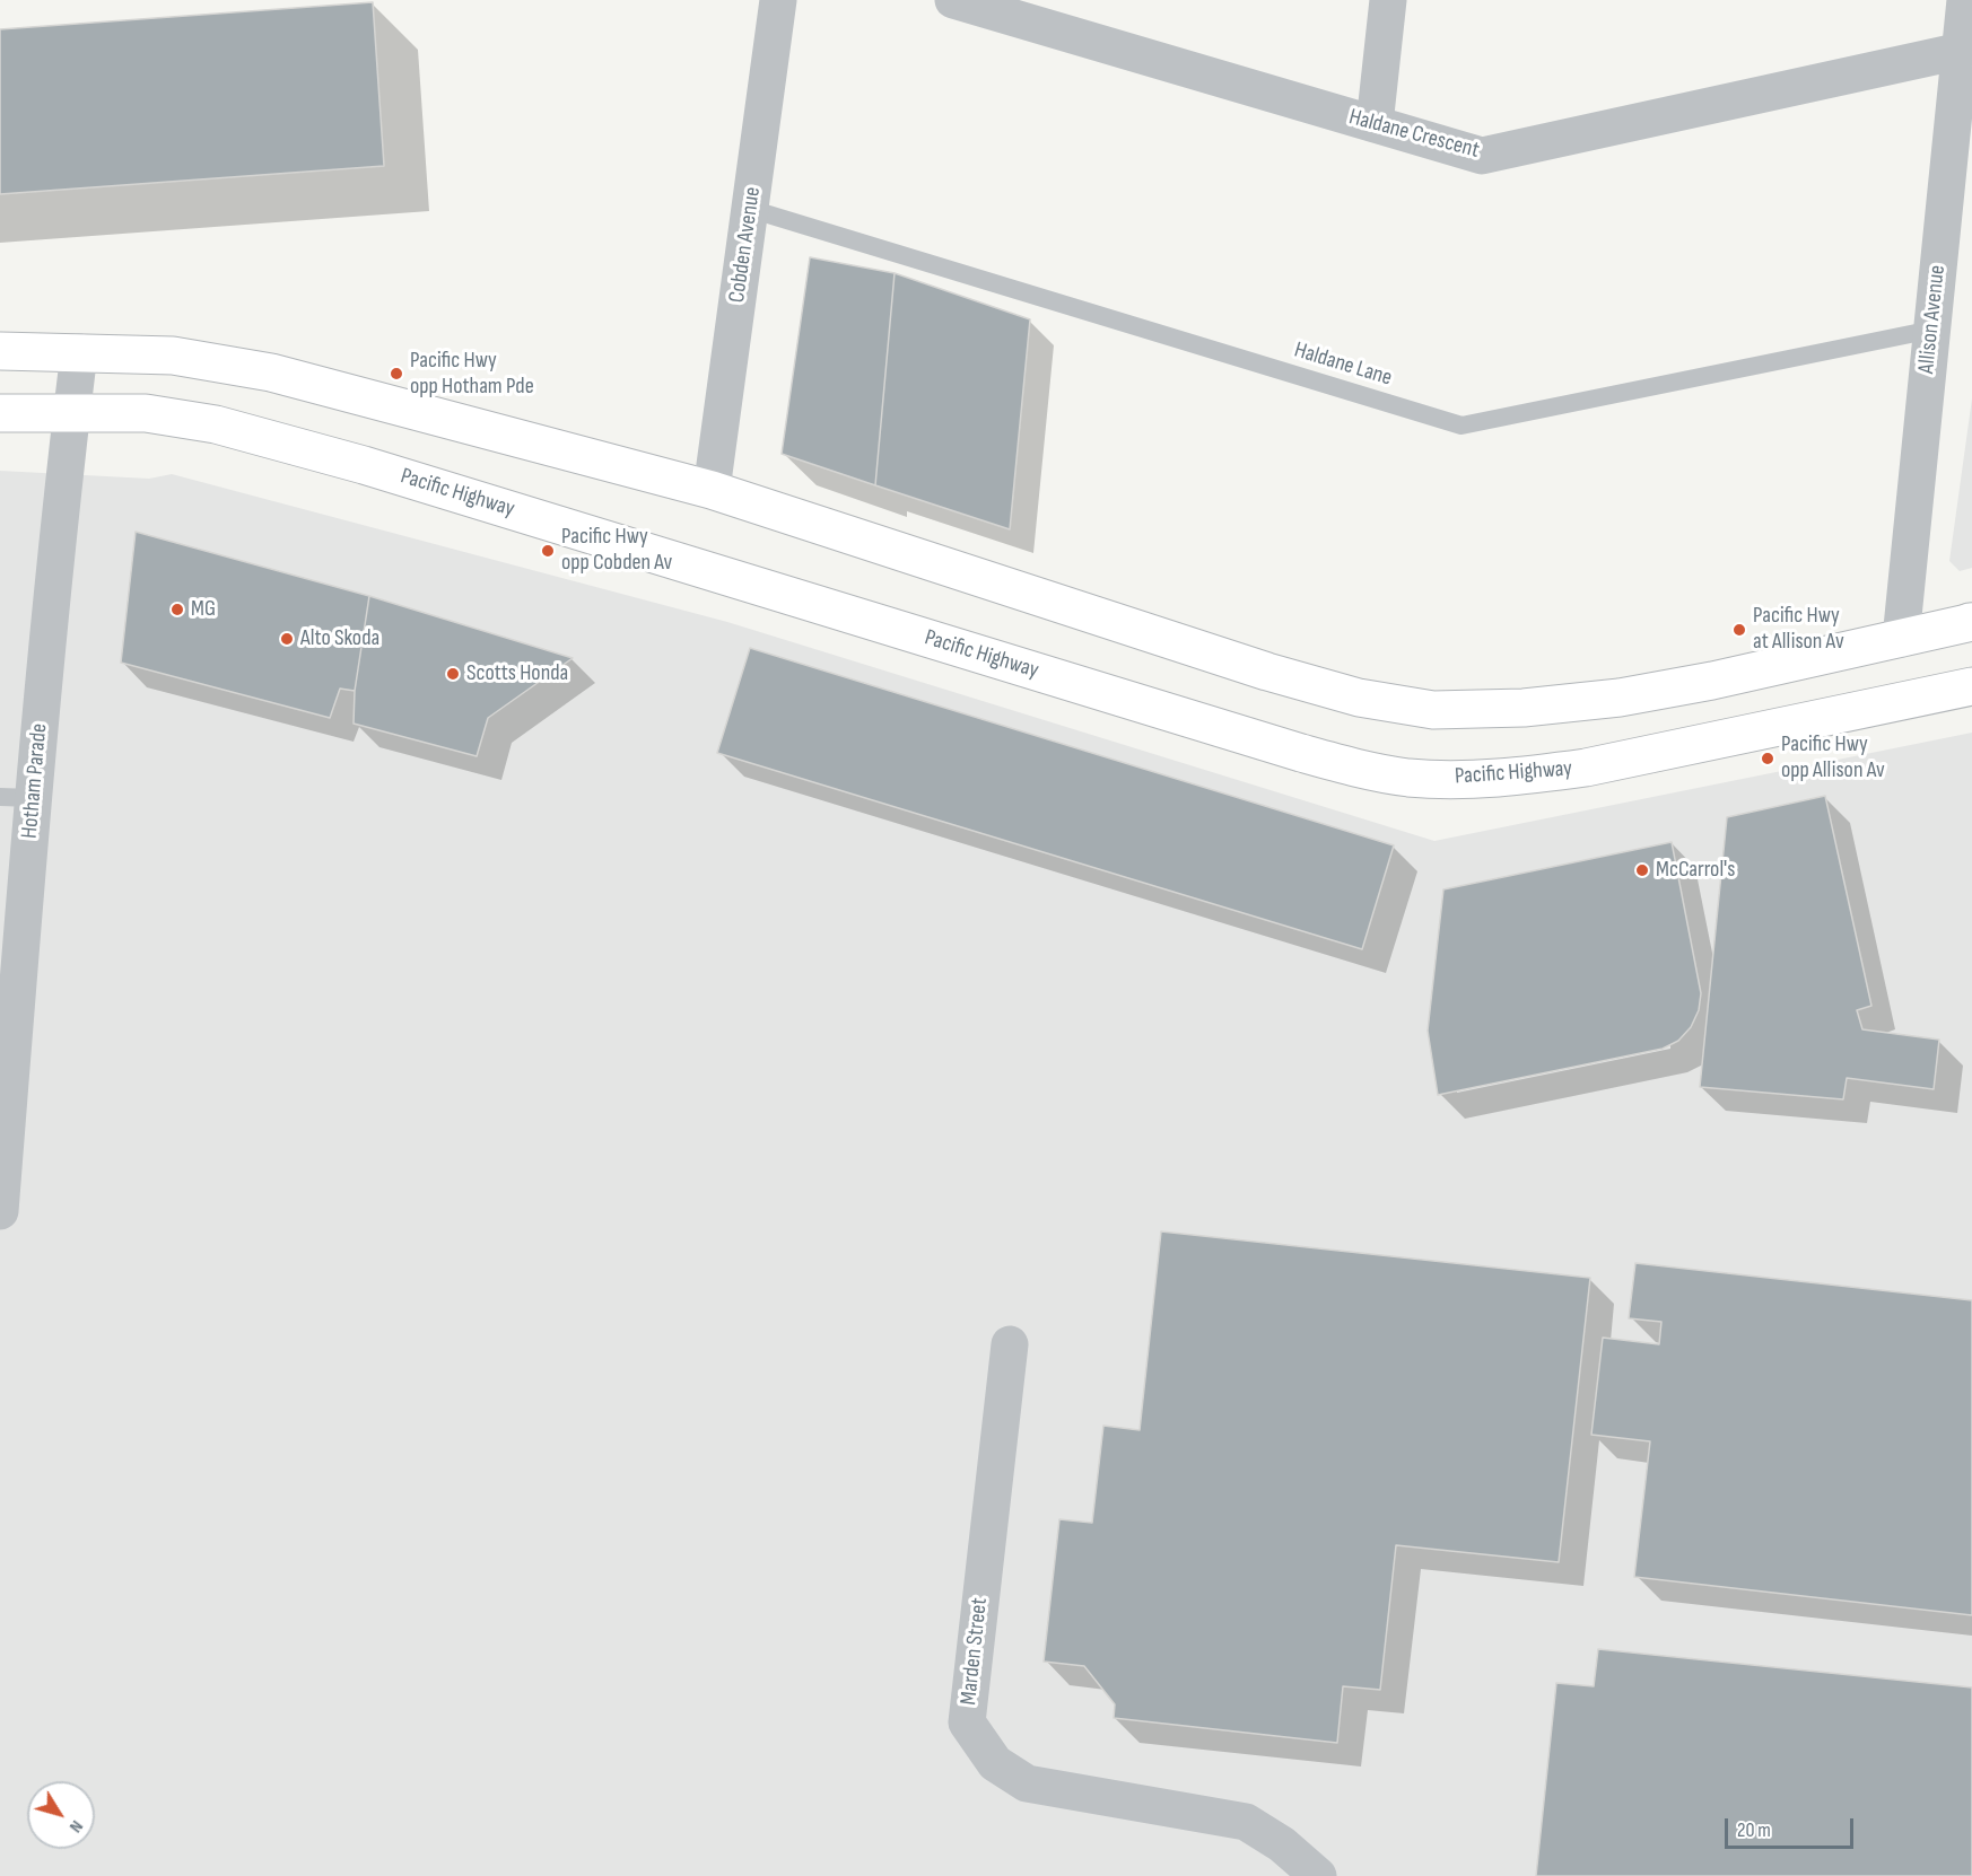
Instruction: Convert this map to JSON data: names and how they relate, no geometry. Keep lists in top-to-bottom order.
{
  "streets": {
    "main road": ["Pacific Highway"],
    "street": [
      "Haldane Crescent",
      "Cobden Avenue",
      "Allison Avenue",
      "Hotham Parade",
      "Marden Street"
    ],
    "lane": ["Haldane Lane"]
  },
  "crossings": [
    ["Haldane Crescent", "Allison Avenue"],
    ["Cobden Avenue", "Haldane Lane"],
    ["Allison Avenue", "Haldane Lane"],
    ["Pacific Highway", "Hotham Parade"]
  ],
  "places": [
    "Pacific Hwy opp Hotham Pde",
    "Pacific Hwy opp Cobden Av",
    "MG",
    "Pacific Hwy at Allison Av",
    "Alto Skoda",
    "Scotts Honda",
    "Pacific Hwy opp Allison Av",
    "McCarrol's"
  ],
  "scale_bar": "20 m",
  "north": "bottom right"
}
